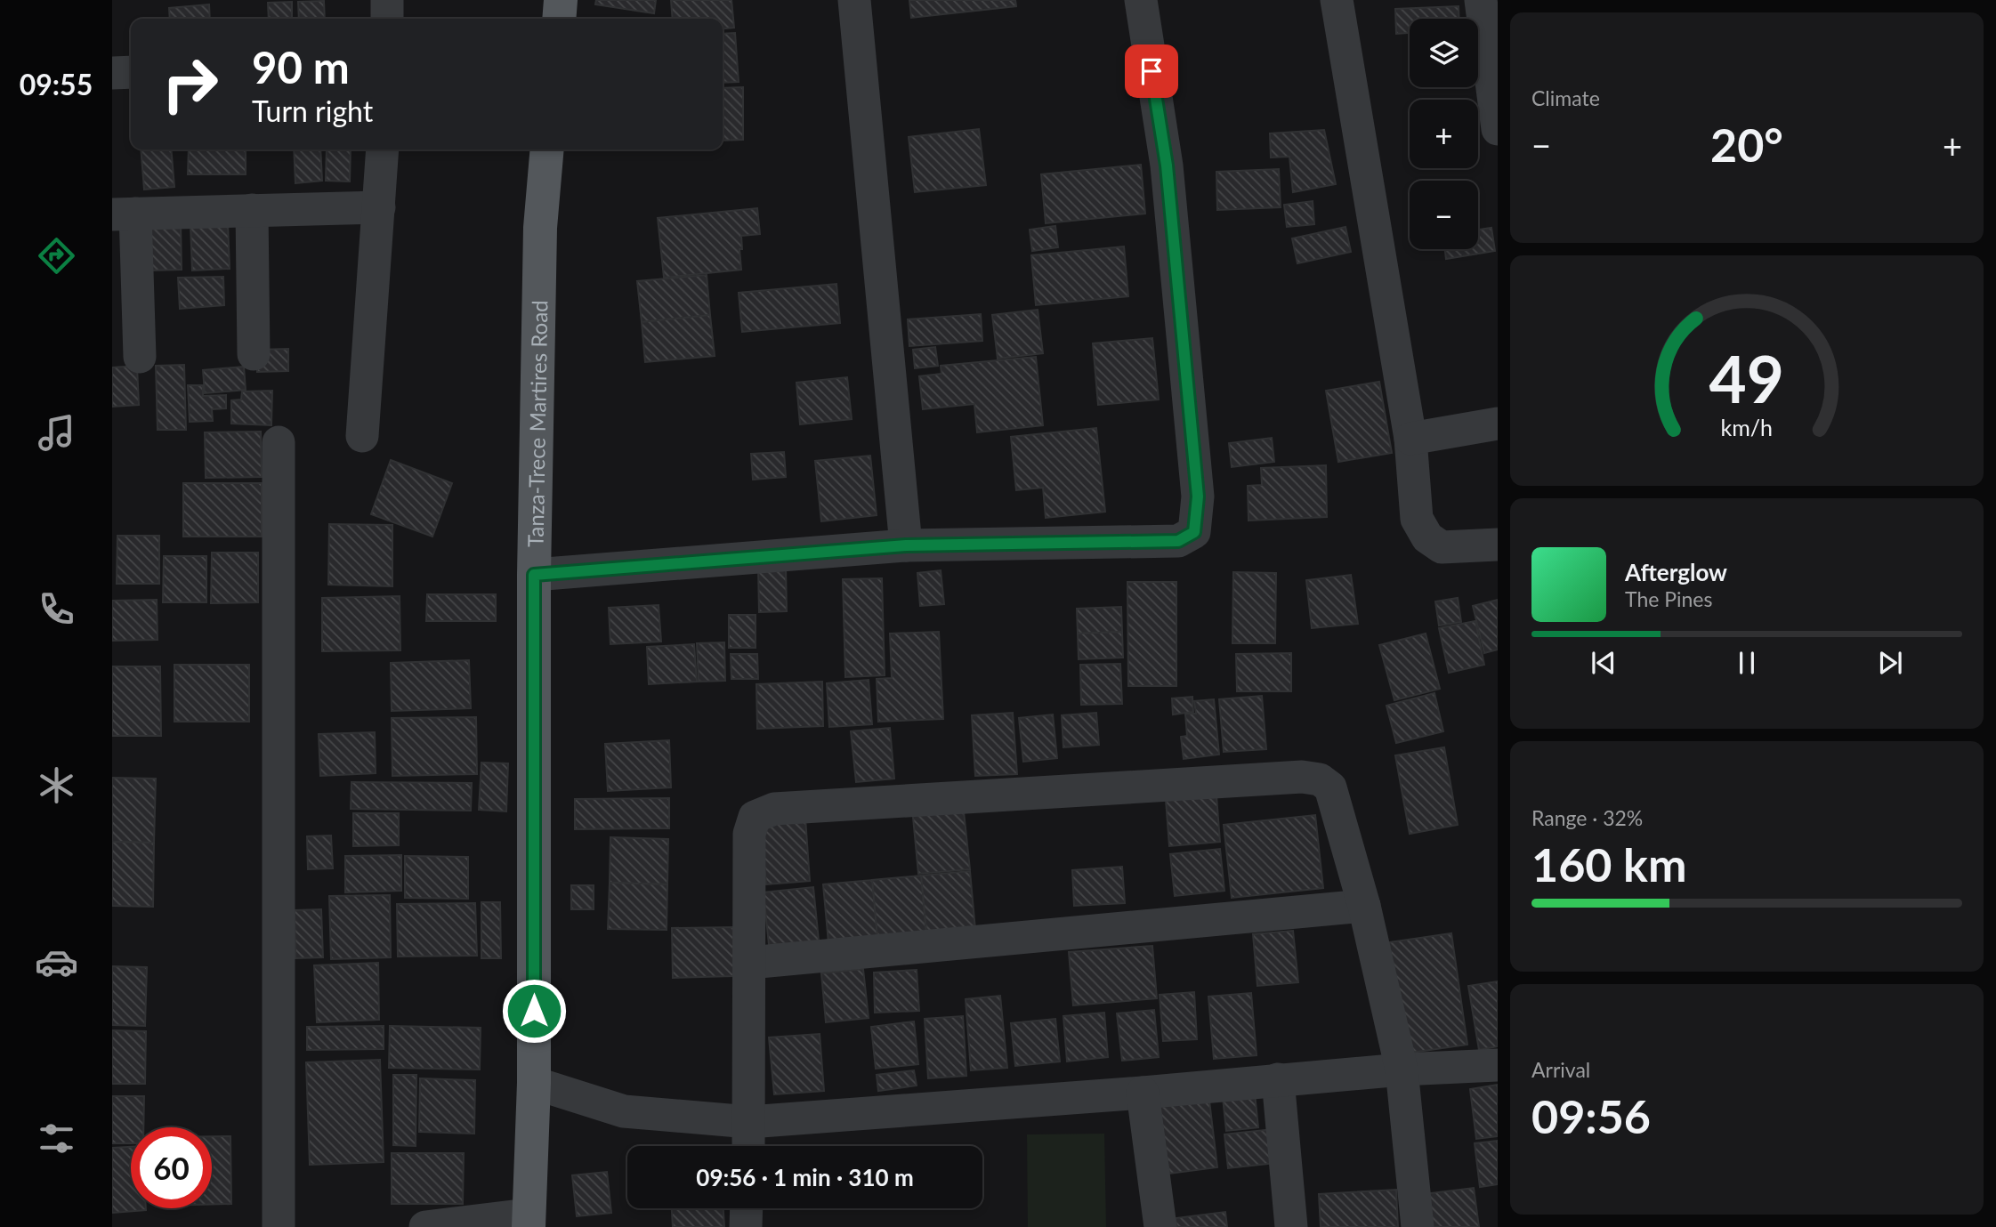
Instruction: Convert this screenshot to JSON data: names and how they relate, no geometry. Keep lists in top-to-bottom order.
{
  "streets": {
    "main road": ["Tanza-Trece Martires Road"]
  },
  "page": {
    "tabs": "09:55",
    "tile": [
      "Climate",
      ["Range · 32%", "160 km"],
      ["Arrival", "09:56"]
    ],
    "map_buttons": ["+", "−"],
    "turn": ["90 m", "Turn right"],
    "heat": ["−", "20°", "+"],
    "song": ["Afterglow", "The Pines"],
    "limit": "60",
    "trip": "09:56 · 1 min · 310 m",
    "gauge": ["49", "km/h"]
  }
}
